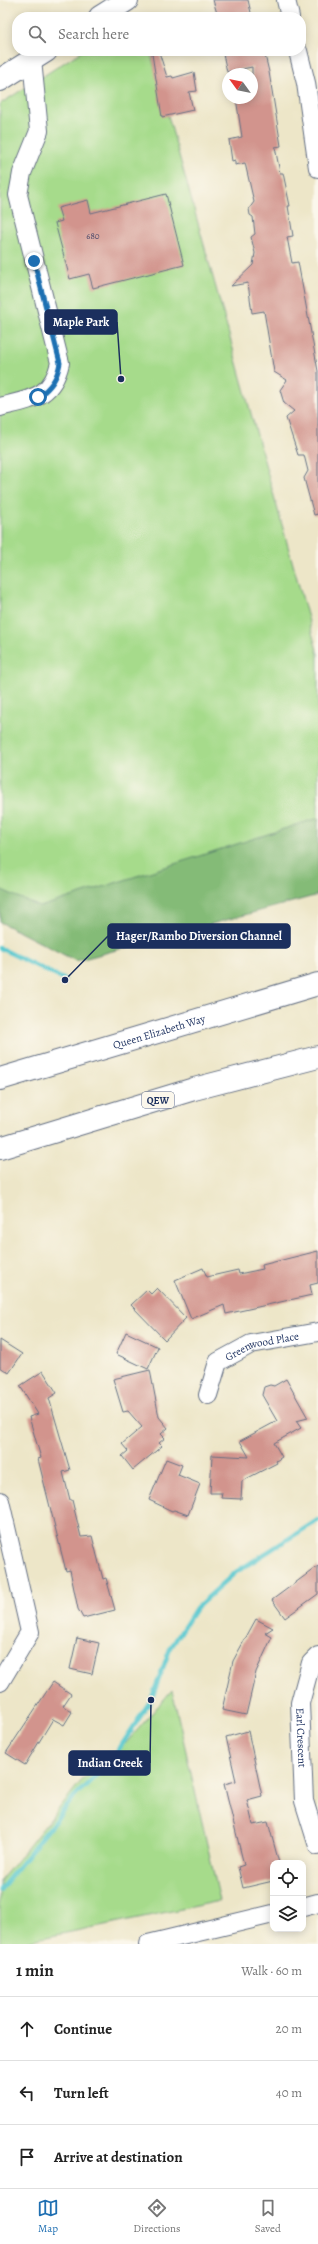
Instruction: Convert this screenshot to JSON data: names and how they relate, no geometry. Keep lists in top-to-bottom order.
{
  "streets": {
    "main road": ["Queen Elizabeth Way", "QEW"],
    "street": ["Greenwood Place", "Earl Crescent"]
  },
  "places": ["Maple Park", "Hager/Rambo Diversion Channel", "Indian Creek"],
  "house_numbers": ["680"],
  "north": "top left",
  "page": {
    "search": "Search here",
    "heading": ["1 min", "Walk · 60 m"],
    "list": [
      ["Continue", "20 m"],
      ["Turn left", "40 m"],
      "Arrive at destination"
    ],
    "nav": ["Map", "Directions", "Saved"]
  }
}
